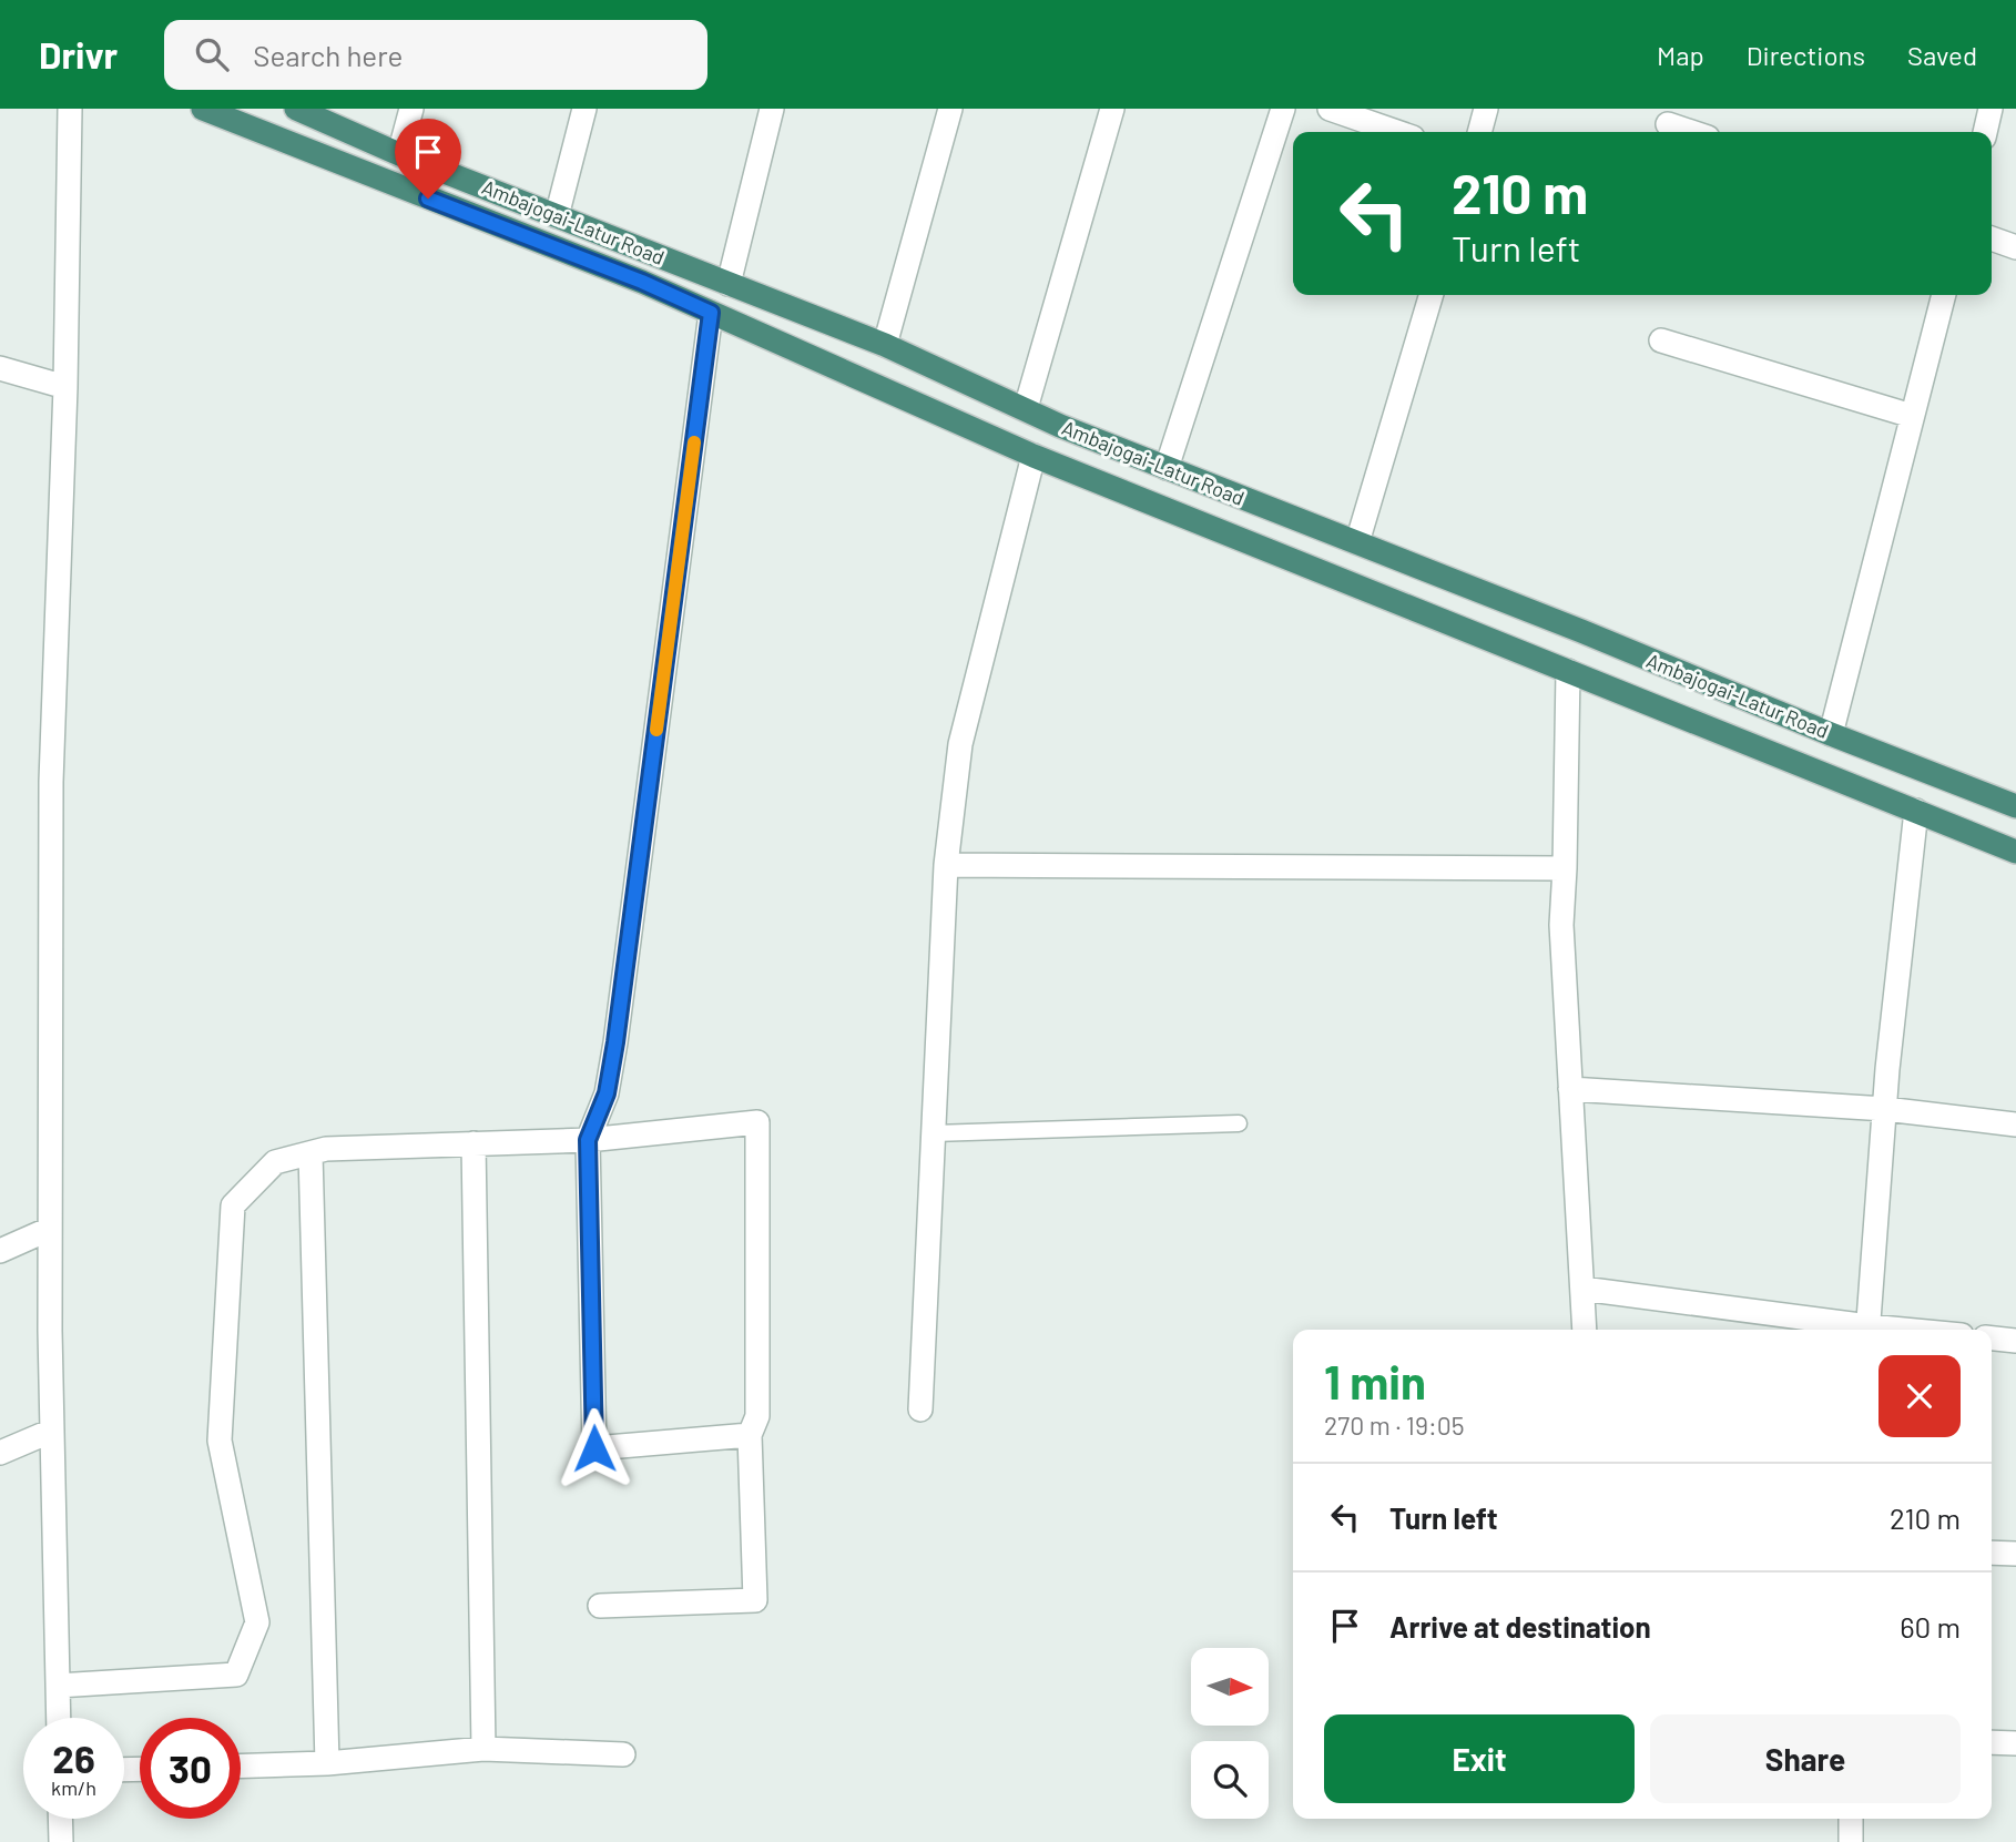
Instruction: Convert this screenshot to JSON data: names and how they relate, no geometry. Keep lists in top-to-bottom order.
{
  "streets": {
    "highway": ["Ambajogai-Latur Road"]
  },
  "north": "right",
  "page": {
    "header": "Drivr",
    "search": "Search here",
    "nav": ["Map", "Directions", "Saved"],
    "turn": ["210 m", "Turn left"],
    "heading": ["1 min", "270 m · 19:05"],
    "list": [
      {
        "name": "Turn left",
        "value": "210 m"
      },
      {
        "name": "Arrive at destination",
        "value": "60 m"
      }
    ],
    "buttons": ["Exit", "Share"],
    "speed": "26 km/h",
    "limit": "30"
  }
}
